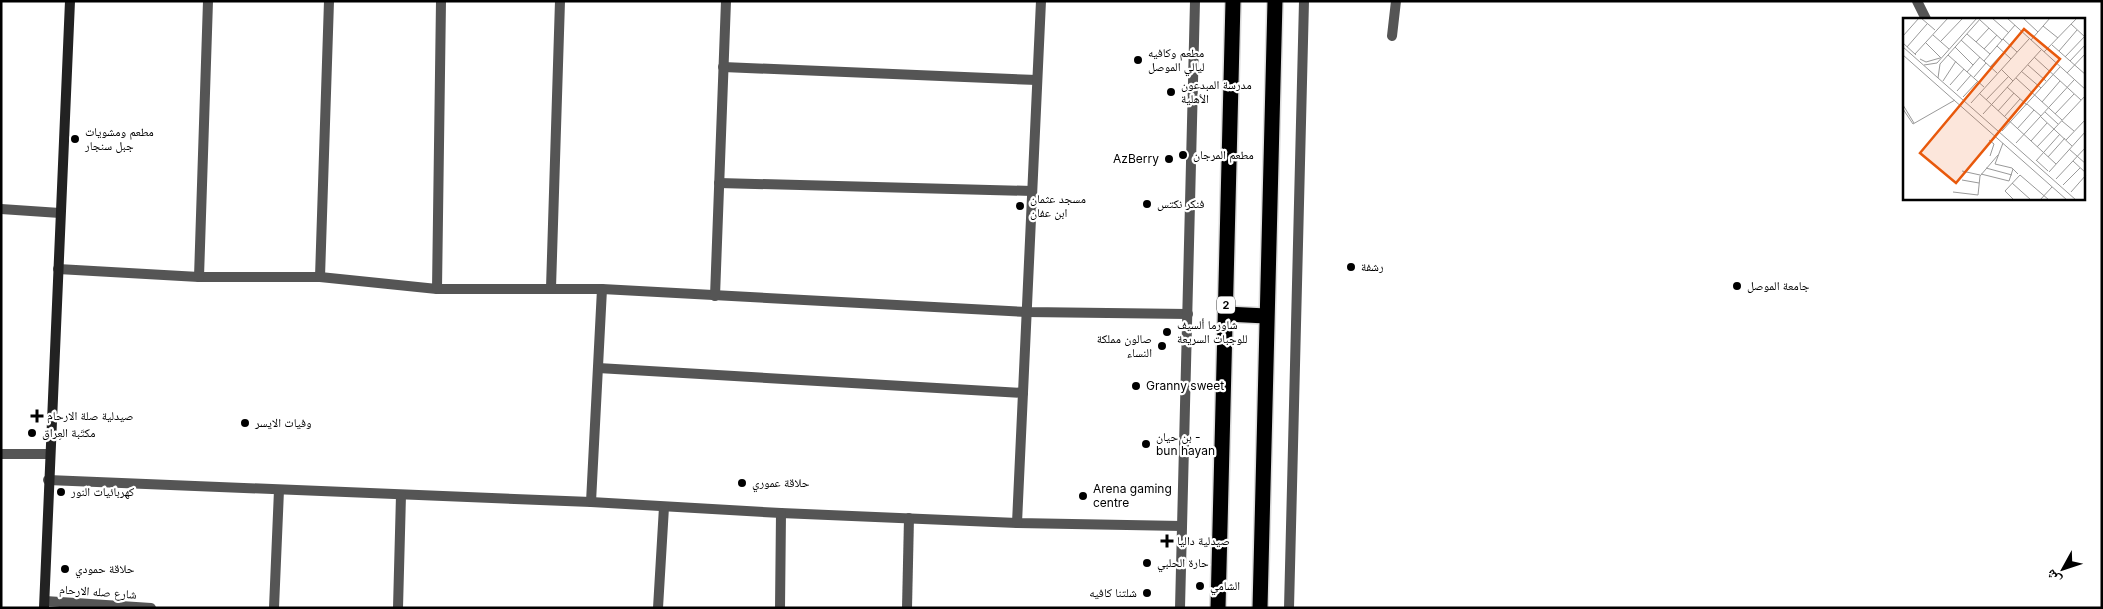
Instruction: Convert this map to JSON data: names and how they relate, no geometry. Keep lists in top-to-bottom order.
{
  "streets": {
    "highway": ["2"],
    "street": ["شارع صله الارحام"]
  },
  "places": {
    "other": [
      "مطعم وكافيه ليالي الموصل",
      "مدرسة المبدعون الأهلية",
      "مطعم ومشويات جبل سنجار",
      "مطعم المرجان",
      "AzBerry",
      "فنكر نكتس",
      "مسجد عثمان ابن عفان",
      "رشفة",
      "جامعة الموصل",
      "شاورما ألسيف للوجبات السريعة",
      "صالون مملكة النساء",
      "Granny sweet",
      "وفيات الايسر",
      "مكتَبة العِراق",
      "بن حيان - bun hayan",
      "حلاقة عموري",
      "كهربائيات النور",
      "Arena gaming centre",
      "حارة الحلبي",
      "حلاقة حمودي",
      "الشامي",
      "شلتنا كافيه"
    ],
    "health": ["صيدلية صلة الارحام", "صيدلية داليا"]
  },
  "north": "bottom left"
}
